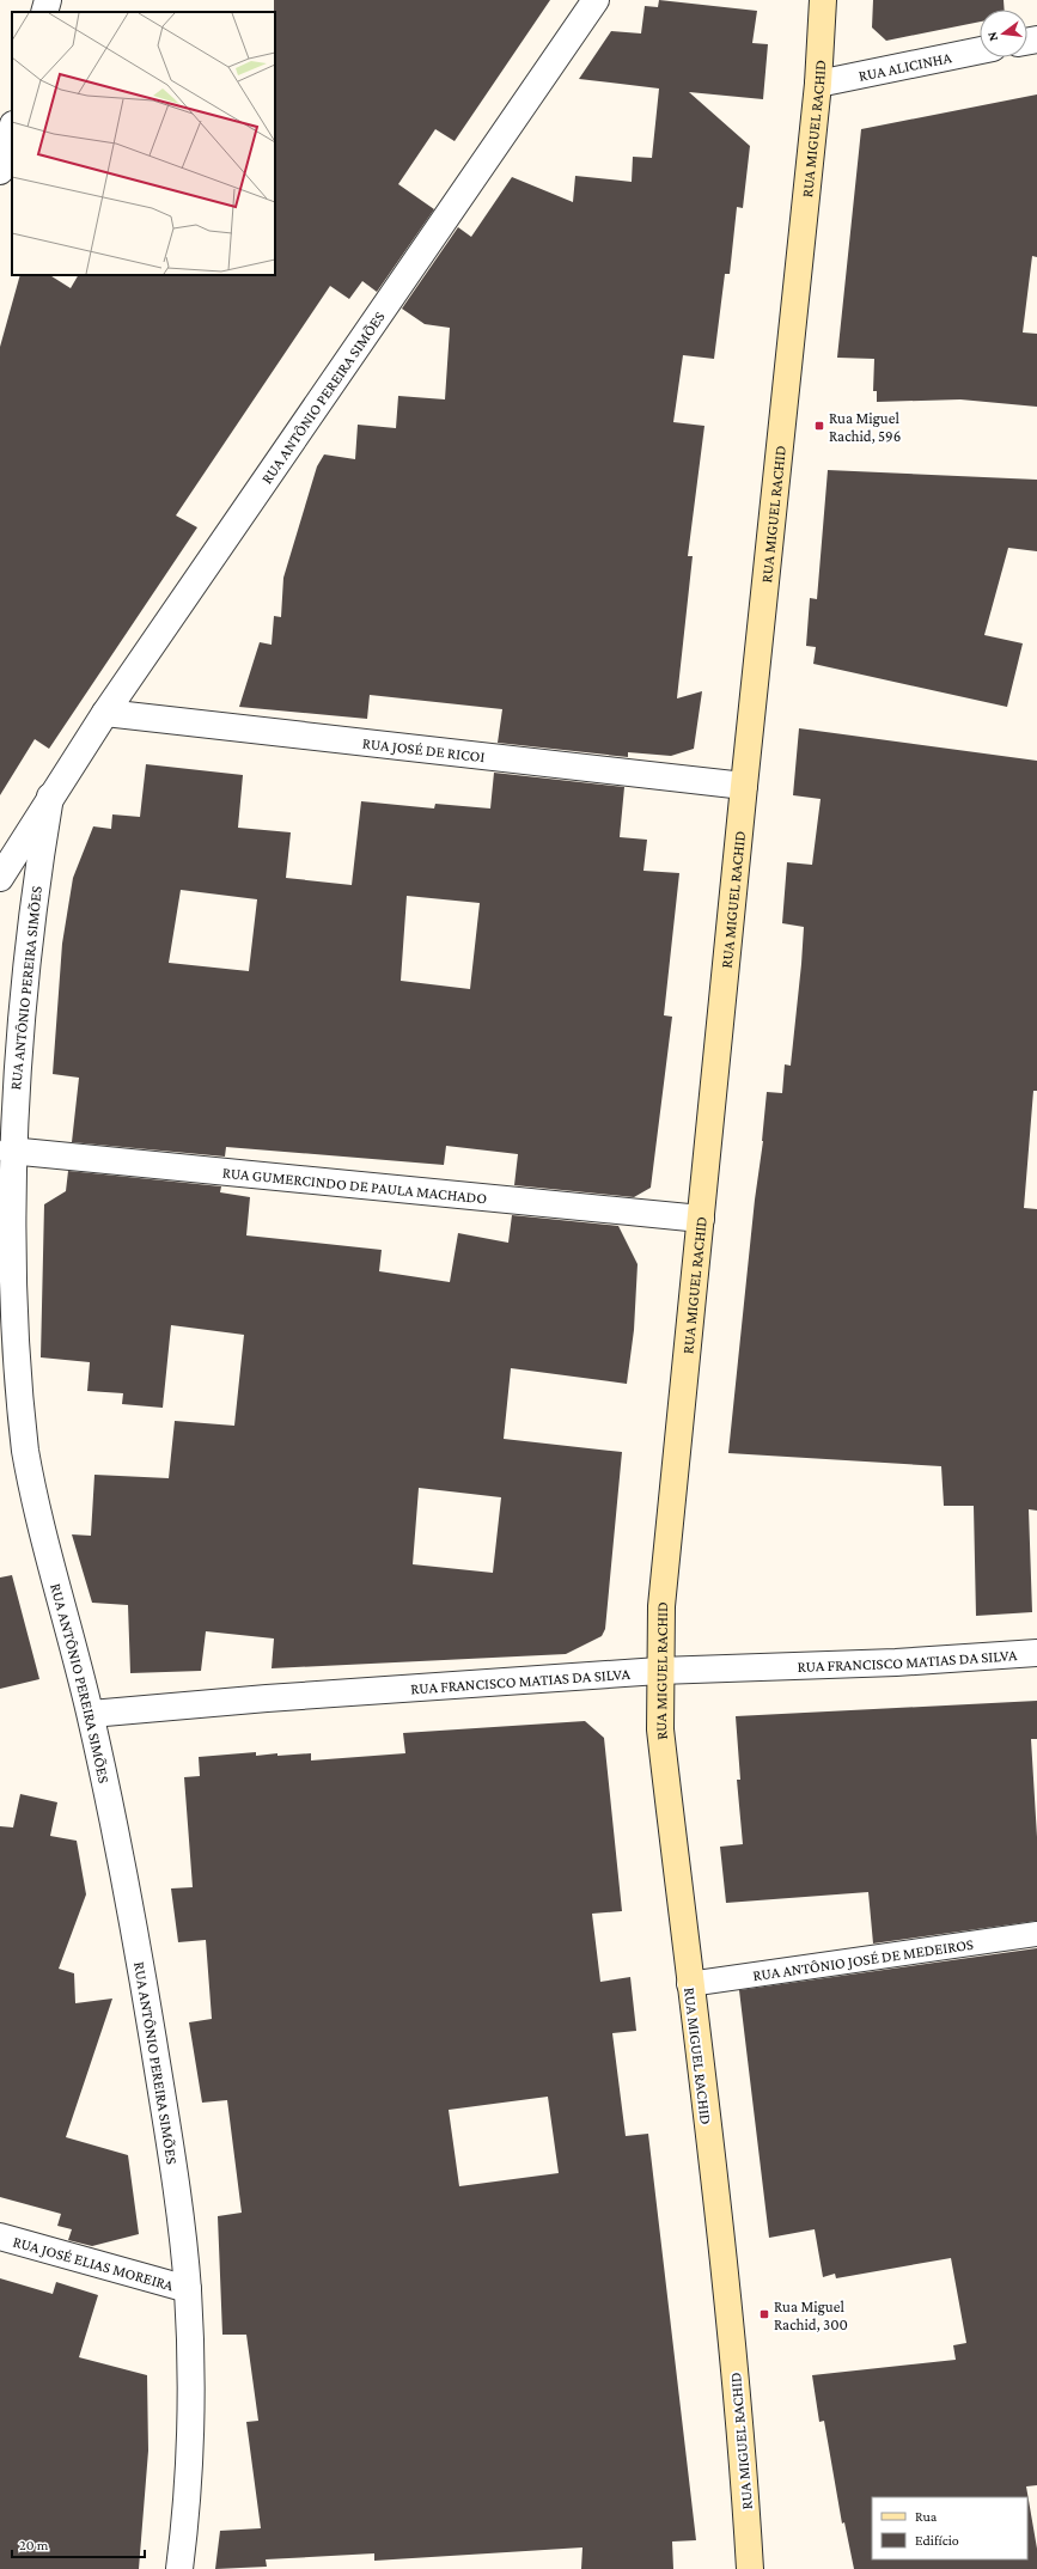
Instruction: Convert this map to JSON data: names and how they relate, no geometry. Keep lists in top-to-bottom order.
{
  "streets": {
    "main road": ["RUA MIGUEL RACHID"],
    "street": [
      "RUA ALICINHA",
      "RUA ANTÔNIO PEREIRA SIMÕES",
      "RUA JOSÉ DE RICOI",
      "RUA GUMERCINDO DE PAULA MACHADO",
      "RUA FRANCISCO MATIAS DA SILVA",
      "RUA JOSÉ ELIAS MOREIRA"
    ],
    "lane": ["RUA ANTÔNIO JOSÉ DE MEDEIROS"]
  },
  "crossings": [
    ["RUA ALICINHA", "RUA MIGUEL RACHID"],
    ["RUA MIGUEL RACHID", "RUA JOSÉ DE RICOI"],
    ["RUA MIGUEL RACHID", "RUA GUMERCINDO DE PAULA MACHADO"],
    ["RUA MIGUEL RACHID", "RUA FRANCISCO MATIAS DA SILVA"],
    ["RUA MIGUEL RACHID", "RUA ANTÔNIO JOSÉ DE MEDEIROS"],
    ["RUA ANTÔNIO PEREIRA SIMÕES", "RUA JOSÉ DE RICOI"],
    ["RUA ANTÔNIO PEREIRA SIMÕES", "RUA GUMERCINDO DE PAULA MACHADO"],
    ["RUA ANTÔNIO PEREIRA SIMÕES", "RUA FRANCISCO MATIAS DA SILVA"],
    ["RUA ANTÔNIO PEREIRA SIMÕES", "RUA JOSÉ ELIAS MOREIRA"]
  ],
  "places": {
    "transit": ["Rua Miguel Rachid, 596", "Rua Miguel Rachid, 300"]
  },
  "legend": ["Rua", "Edifício"],
  "scale_bar": "20 m",
  "north": "left"
}
